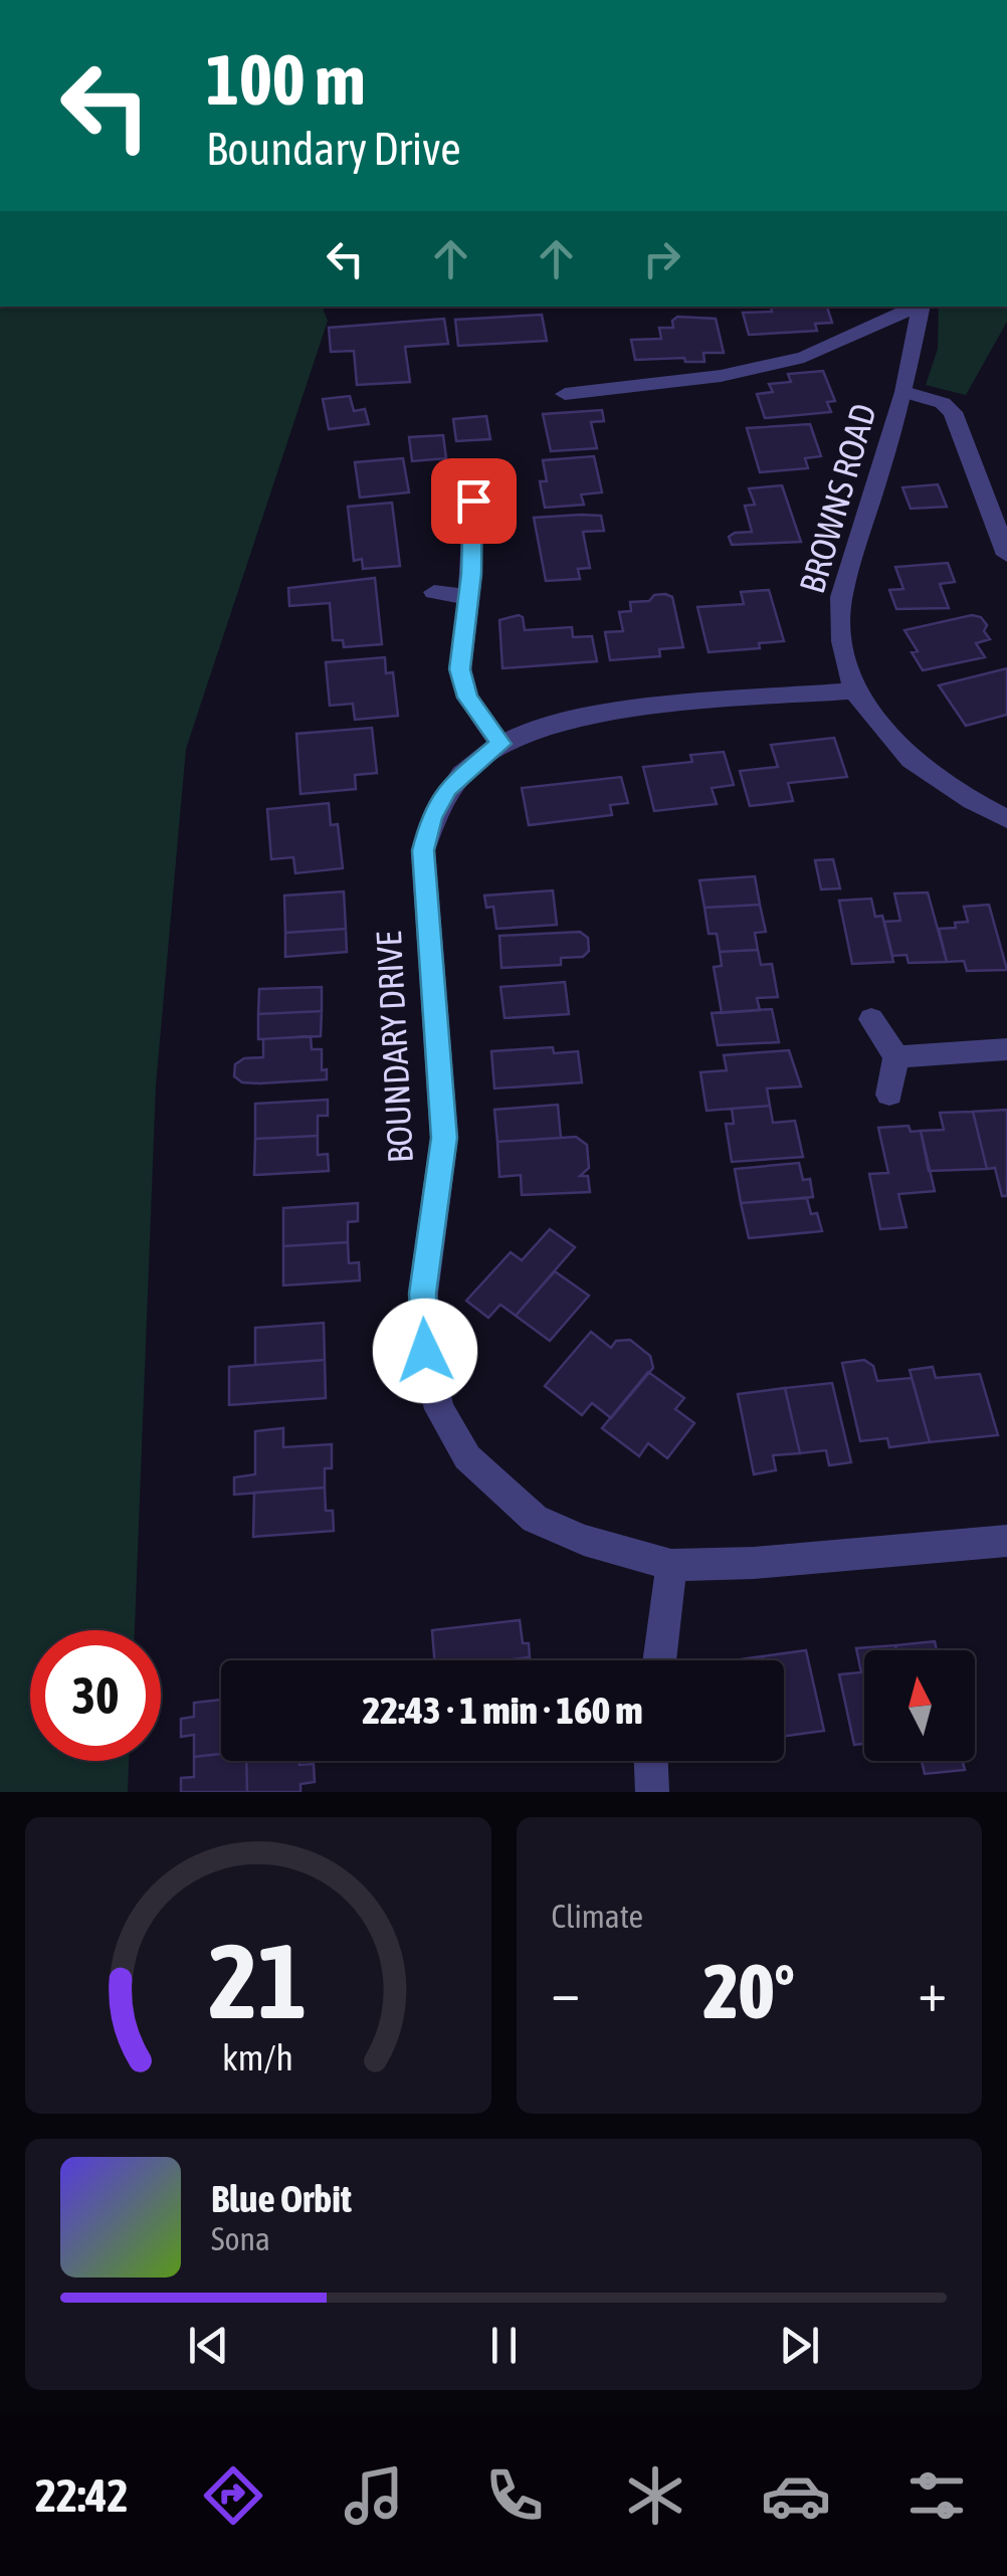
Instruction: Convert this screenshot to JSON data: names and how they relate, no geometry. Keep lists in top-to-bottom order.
{
  "streets": {
    "street": ["BROWNS ROAD", "BOUNDARY DRIVE"]
  },
  "crossings": [
    ["BROWNS ROAD", "BOUNDARY DRIVE"]
  ],
  "north": "top",
  "page": {
    "turn": ["100 m", "Boundary Drive"],
    "limit": "30",
    "trip": "22:43 · 1 min · 160 m",
    "tile": "Climate",
    "heat": ["−", "20°", "+"],
    "song": ["Blue Orbit", "Sona"],
    "tabs": "22:42",
    "gauge": ["21", "km/h"]
  }
}
